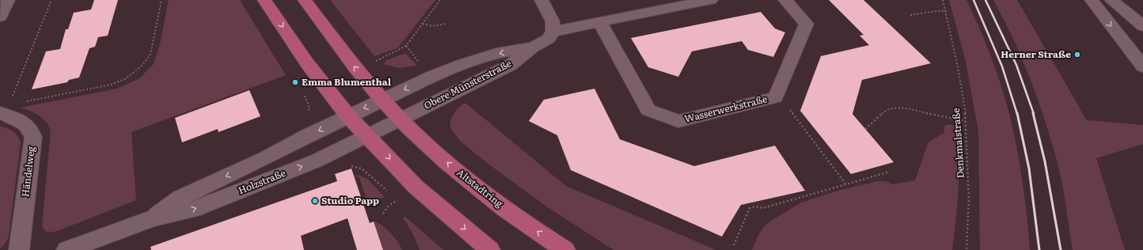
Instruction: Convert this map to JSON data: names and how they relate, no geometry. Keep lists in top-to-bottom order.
{
  "streets": {
    "main road": ["Altstadtring"],
    "street": [
      "Obere Münsterstraße",
      "Wasserwerkstraße",
      "Händelweg",
      "Holzstraße"
    ],
    "path": ["Denkmalstraße"]
  },
  "crossings": [
    ["Obere Münsterstraße", "Altstadtring"]
  ],
  "places": ["Herner Straße", "Emma Blumenthal", "Studio Papp"]
}
